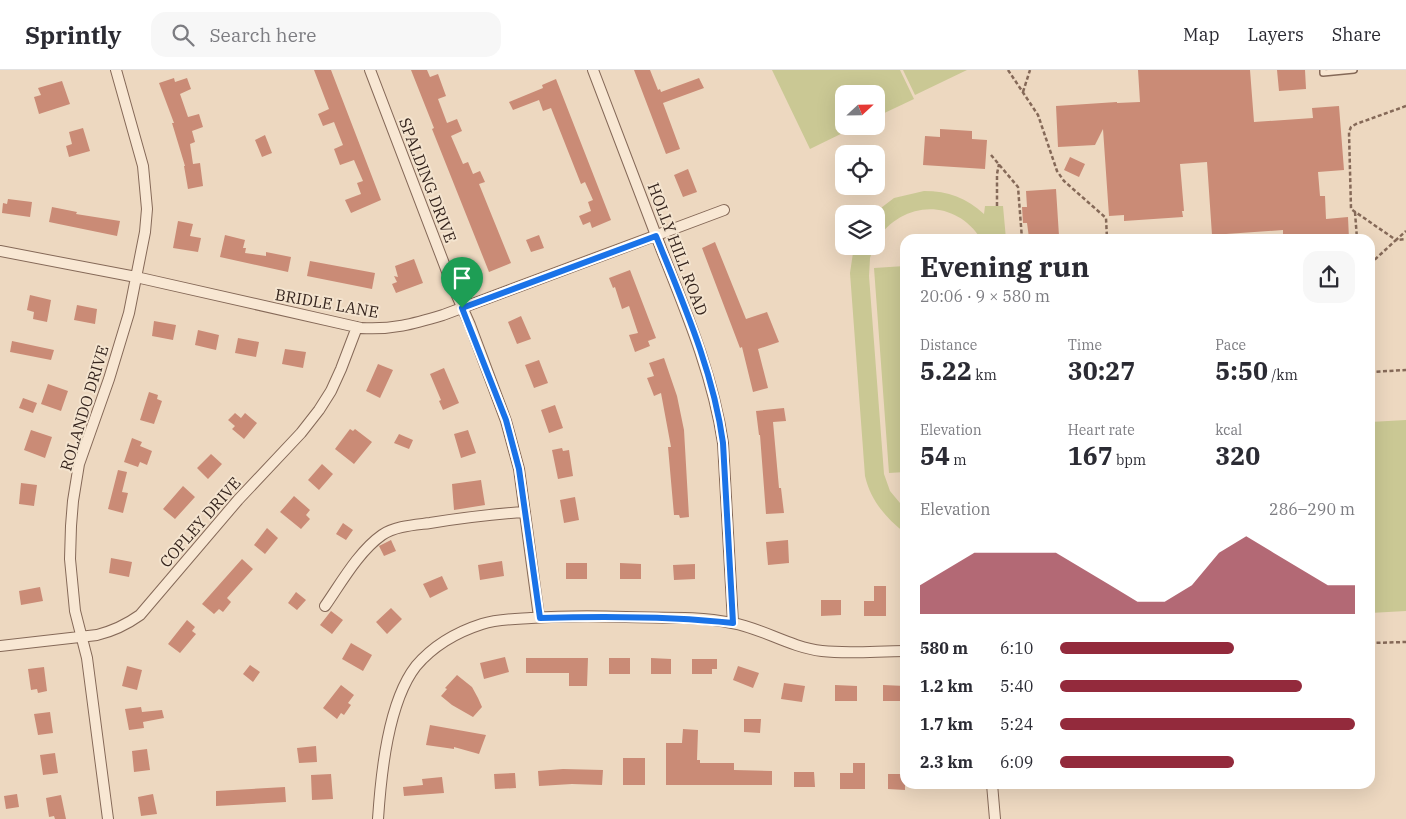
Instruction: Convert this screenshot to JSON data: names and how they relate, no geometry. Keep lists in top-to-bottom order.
{
  "streets": {
    "street": [
      "SPALDING DRIVE",
      "HOLLY HILL ROAD",
      "BRIDLE LANE",
      "ROLANDO DRIVE",
      "COPLEY DRIVE"
    ]
  },
  "crossings": [
    ["SPALDING DRIVE", "BRIDLE LANE"],
    ["HOLLY HILL ROAD", "BRIDLE LANE"],
    ["BRIDLE LANE", "ROLANDO DRIVE"],
    ["BRIDLE LANE", "COPLEY DRIVE"],
    ["ROLANDO DRIVE", "COPLEY DRIVE"]
  ],
  "north": "right",
  "page": {
    "header": "Sprintly",
    "search": "Search here",
    "nav": ["Map", "Layers", "Share"],
    "heading": ["Evening run", "20:06 · 9 × 580 m"],
    "stats": [
      ["Distance", "5.22 km"],
      ["Time", "30:27"],
      ["Pace", "5:50 /km"],
      ["Elevation", "54 m"],
      ["Heart rate", "167 bpm"],
      ["kcal", "320"]
    ],
    "chart": ["Elevation", "286–290 m"],
    "list": [
      {
        "name": "580 m",
        "note": "6:10"
      },
      {
        "name": "1.2 km",
        "note": "5:40"
      },
      {
        "name": "1.7 km",
        "note": "5:24"
      },
      {
        "name": "2.3 km",
        "note": "6:09"
      }
    ]
  }
}
